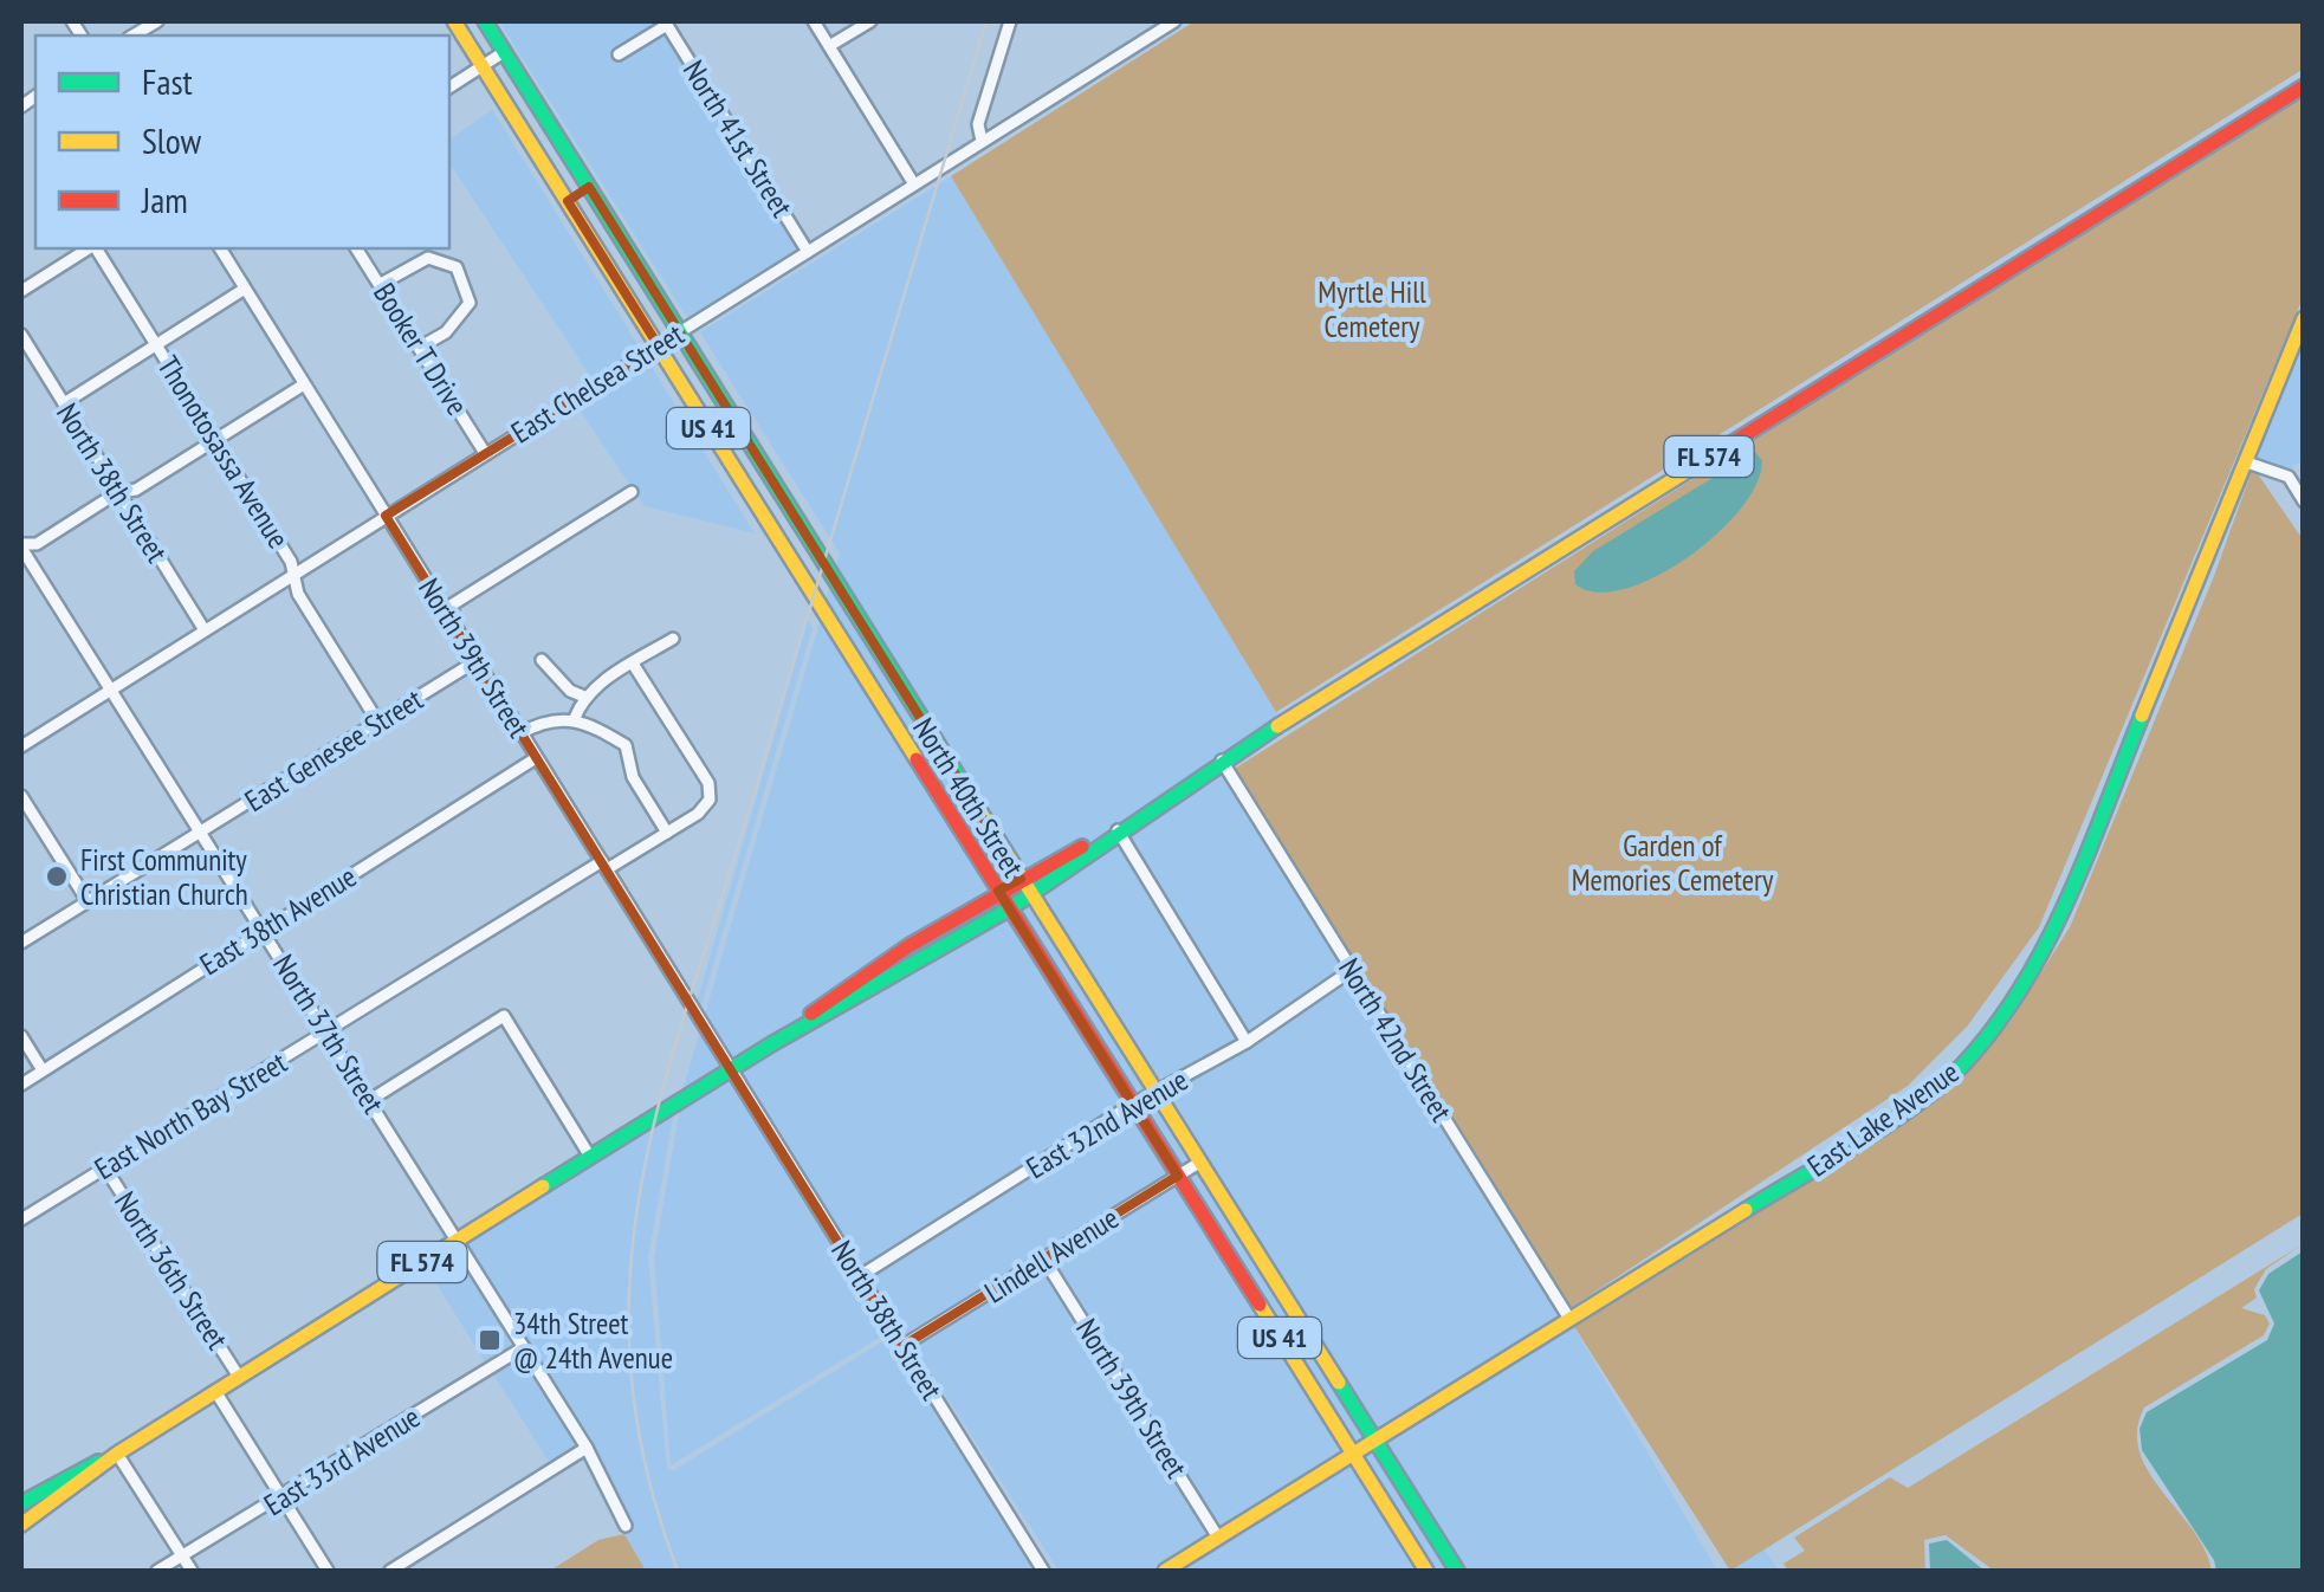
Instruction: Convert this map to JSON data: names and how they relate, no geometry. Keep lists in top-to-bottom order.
{
  "streets": {
    "main road": [
      "US 41",
      "FL 574",
      "North 40th Street",
      "East Lake Avenue"
    ],
    "street": [
      "North 41st Street",
      "Booker T Drive",
      "East Chelsea Street",
      "Thonotosassa Avenue",
      "North 38th Street",
      "North 39th Street",
      "East Genesee Street",
      "East 38th Avenue",
      "North 37th Street",
      "North 42nd Street",
      "East North Bay Street",
      "East 32nd Avenue",
      "Lindell Avenue",
      "North 36th Street",
      "East 33rd Avenue"
    ]
  },
  "crossings": [
    ["North 41st Street", "East Chelsea Street"],
    ["Booker T Drive", "East Chelsea Street"],
    ["East Chelsea Street", "Thonotosassa Avenue"],
    ["East Chelsea Street", "North 38th Street"],
    ["East Chelsea Street", "North 39th Street"],
    ["East Chelsea Street", "North 40th Street"],
    ["East Chelsea Street", "North 37th Street"],
    ["Thonotosassa Avenue", "East Genesee Street"],
    ["FL 574", "North 38th Street"],
    ["FL 574", "North 39th Street"],
    ["FL 574", "North 40th Street"],
    ["FL 574", "North 37th Street"],
    ["FL 574", "North 42nd Street"],
    ["FL 574", "North 36th Street"],
    ["North 38th Street", "North 39th Street"],
    ["North 38th Street", "East 32nd Avenue"],
    ["North 38th Street", "Lindell Avenue"],
    ["North 39th Street", "East Genesee Street"],
    ["North 39th Street", "East 38th Avenue"],
    ["North 39th Street", "East North Bay Street"],
    ["North 39th Street", "East Lake Avenue"],
    ["North 39th Street", "Lindell Avenue"],
    ["East Genesee Street", "North 37th Street"],
    ["North 40th Street", "East Lake Avenue"],
    ["North 40th Street", "East 32nd Avenue"],
    ["North 40th Street", "Lindell Avenue"],
    ["East 38th Avenue", "North 37th Street"],
    ["North 37th Street", "East North Bay Street"],
    ["North 37th Street", "East 33rd Avenue"],
    ["North 42nd Street", "East Lake Avenue"],
    ["North 42nd Street", "East 32nd Avenue"],
    ["East North Bay Street", "North 36th Street"],
    ["North 36th Street", "East 33rd Avenue"]
  ],
  "parks": ["Myrtle Hill Cemetery", "Garden of Memories Cemetery"],
  "places": {
    "other": ["First Community Christian Church"],
    "transit": ["34th Street @ 24th Avenue"]
  },
  "legend": ["Fast", "Slow", "Jam"]
}
